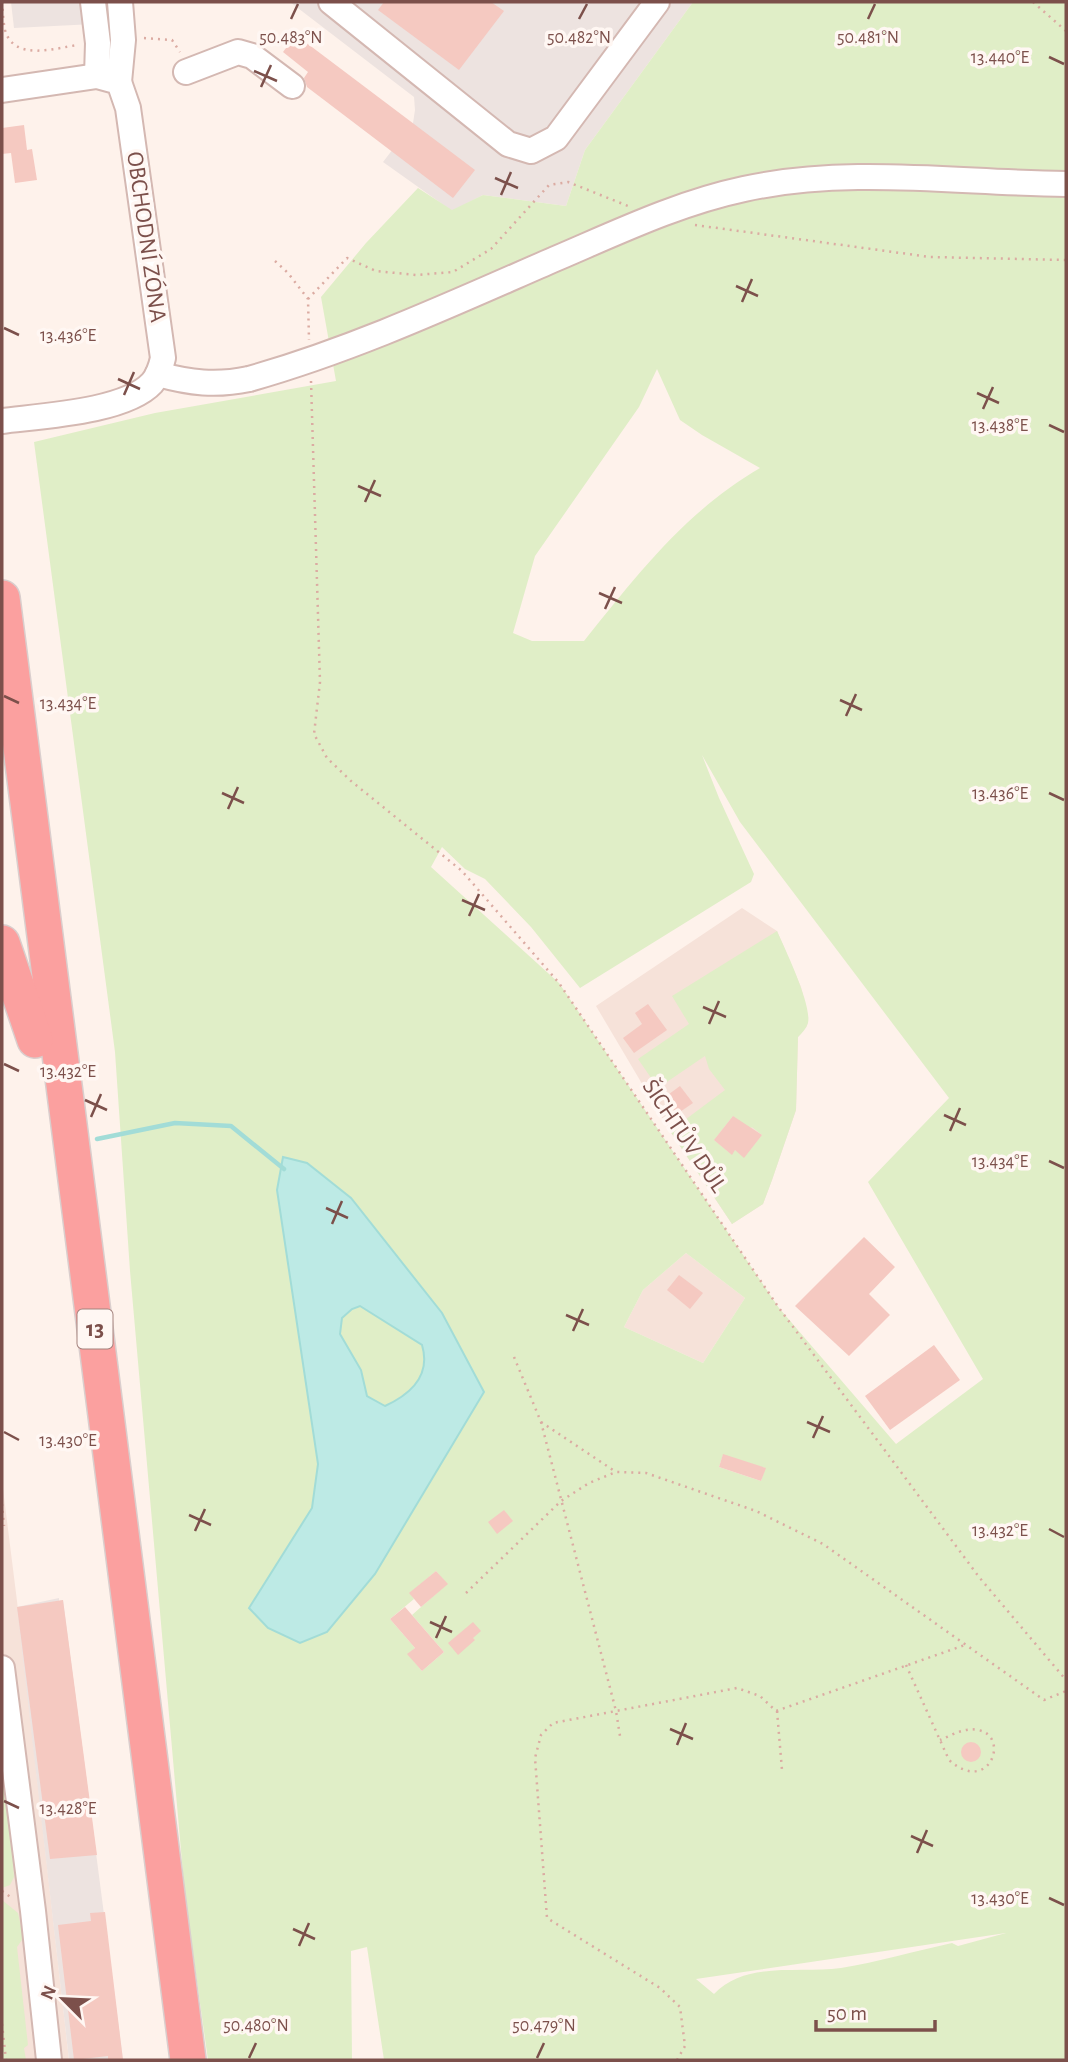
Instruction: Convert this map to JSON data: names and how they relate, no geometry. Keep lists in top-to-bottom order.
{
  "streets": {
    "highway": ["13"],
    "street": ["OBCHODNÍ ZÓNA"],
    "path": ["ŠICHTŮV DŮL"]
  },
  "scale_bar": "50 m",
  "north": "top left",
  "coordinates": [
    "50.483°N",
    "50.482°N",
    "50.481°N",
    "13.440°E",
    "13.436°E",
    "13.438°E",
    "13.434°E",
    "13.432°E",
    "13.430°E",
    "13.428°E",
    "50.480°N",
    "50.479°N"
  ]
}
